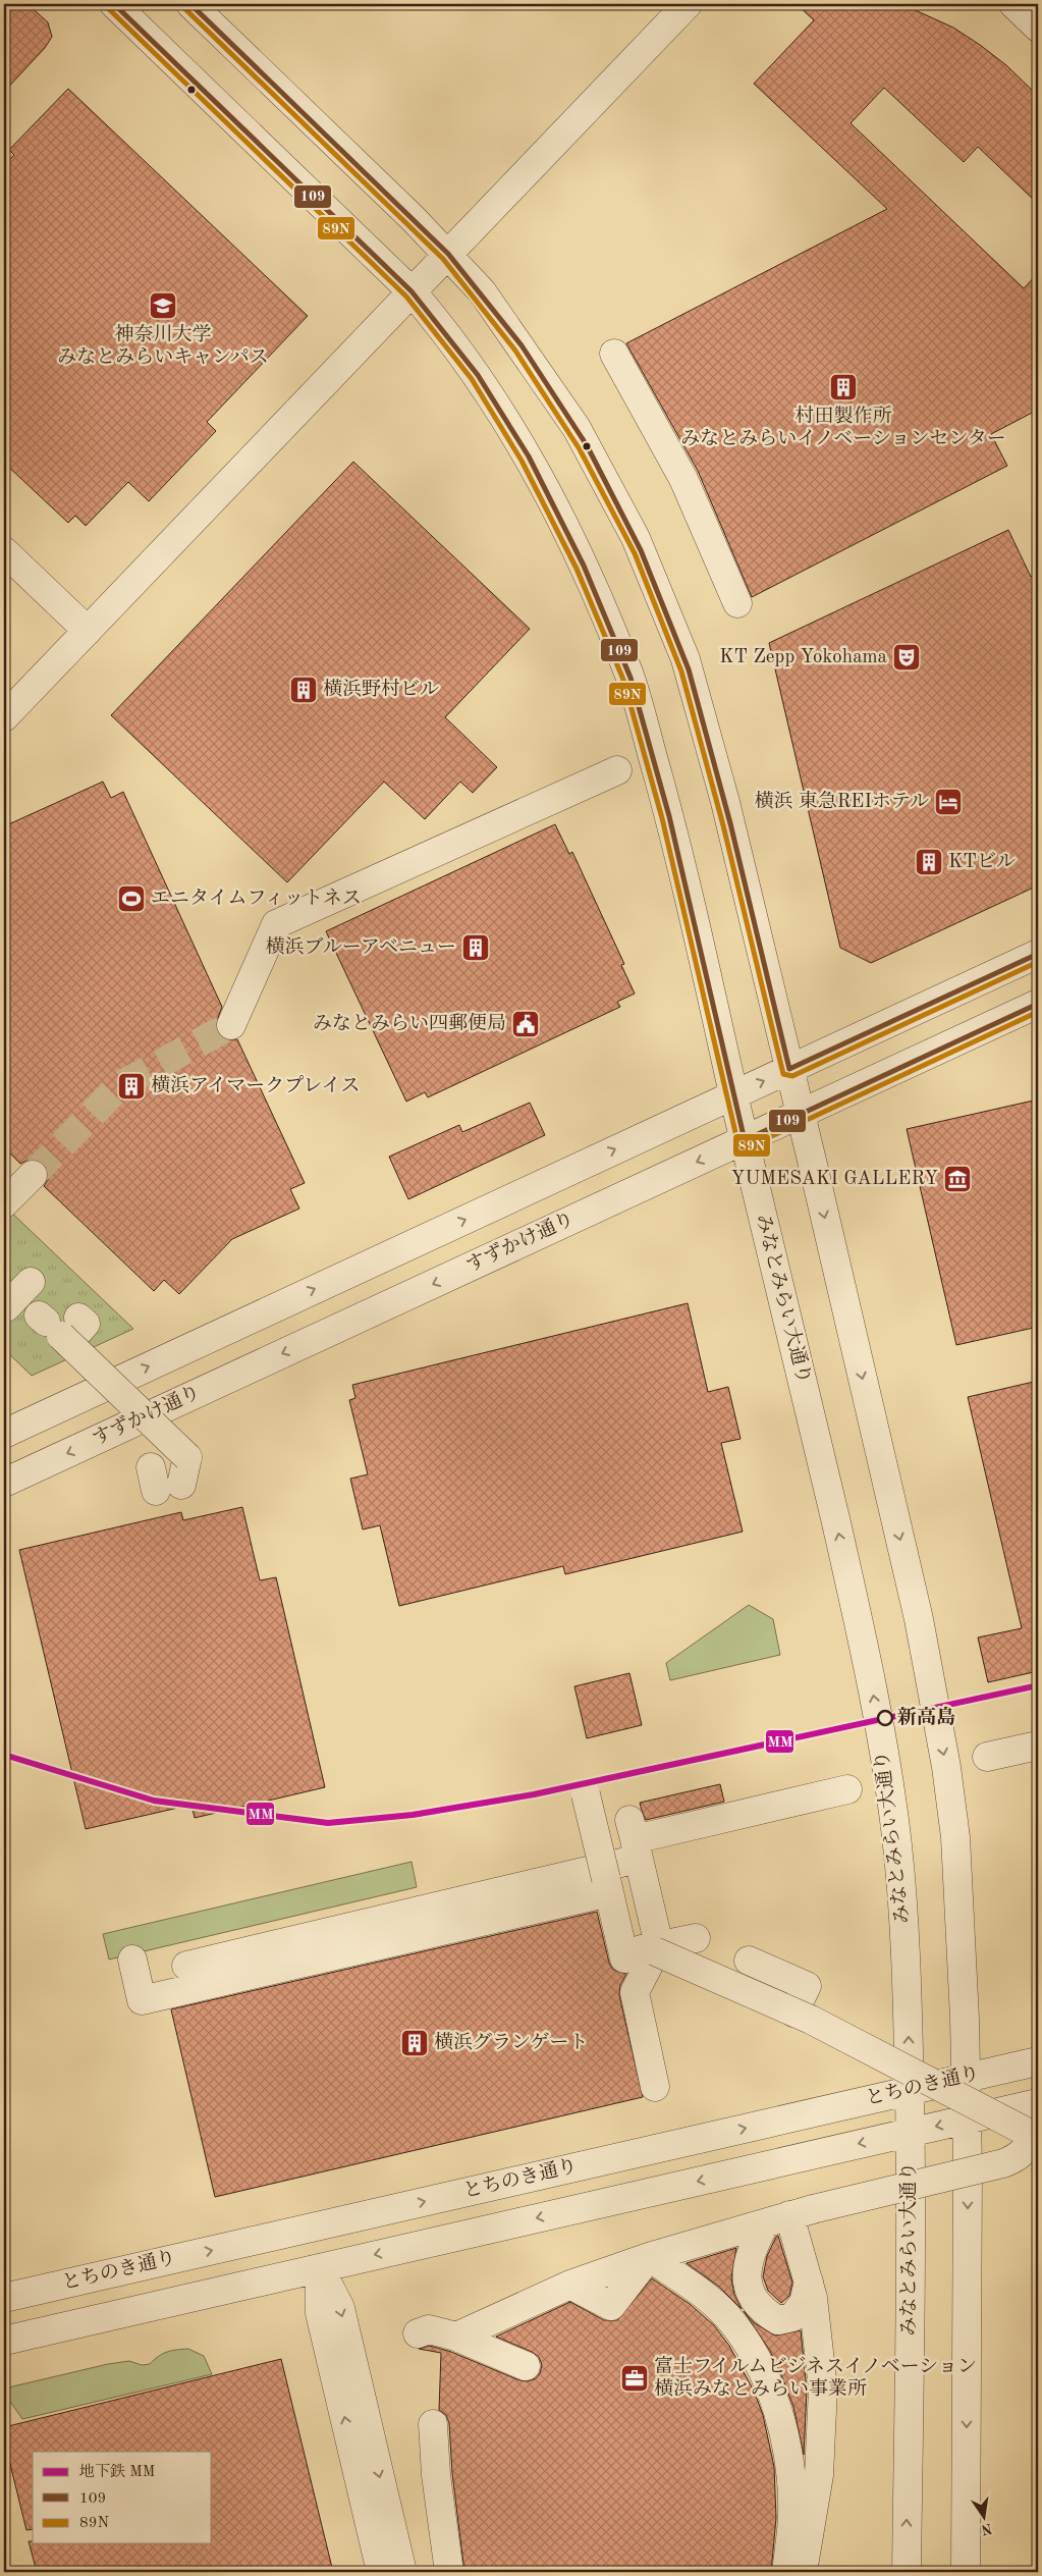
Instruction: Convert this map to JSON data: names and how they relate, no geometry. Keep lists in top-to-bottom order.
{
  "streets": {
    "street": ["すずかけ通り", "みなとみらい大通り", "とちのき通り"]
  },
  "crossings": [
    ["すずかけ通り", "みなとみらい大通り"],
    ["みなとみらい大通り", "とちのき通り"]
  ],
  "places": {
    "school or university": ["神奈川大学 みなとみらいキャンパス"],
    "building": [
      "村田製作所 みなとみらいイノベーションセンター",
      "横浜野村ビル",
      "KTビル",
      "横浜ブルーアベニュー",
      "横浜アイマークプレイス",
      "横浜グランゲート"
    ],
    "theatre": ["KT Zepp Yokohama"],
    "hotel": ["横浜 東急REIホテル"],
    "sports": ["エニタイムフィットネス"],
    "public building": ["みなとみらい四郵便局"],
    "museum": ["YUMESAKI GALLERY"],
    "other": ["新高島"],
    "office": ["富士フイルムビジネスイノベーション 横浜みなとみらい事業所"]
  },
  "lines": ["transit line 109", "transit line 89N", "metro line MM"],
  "legend": ["地下鉄 MM", "109", "89N"],
  "north": "bottom"
}
